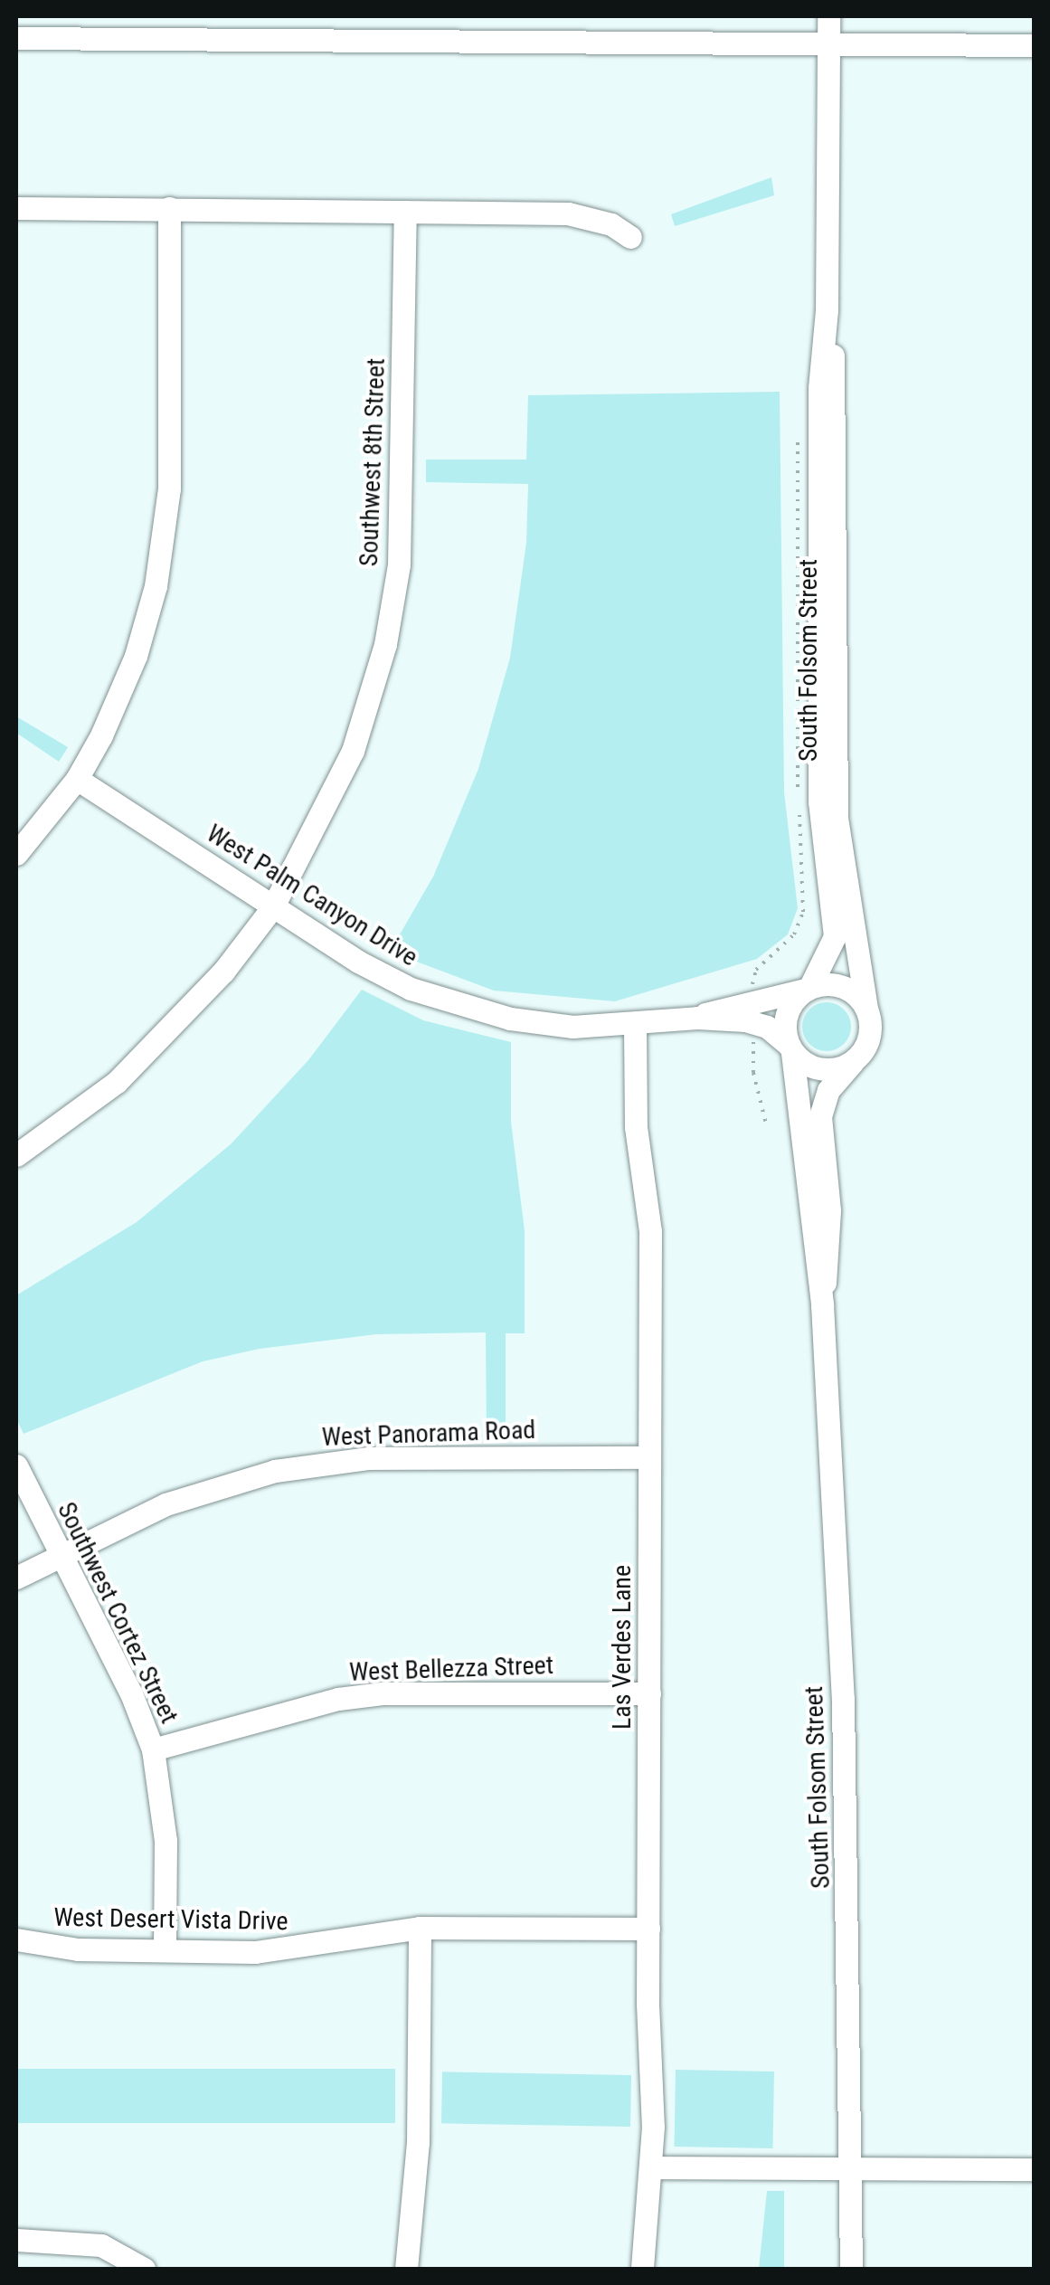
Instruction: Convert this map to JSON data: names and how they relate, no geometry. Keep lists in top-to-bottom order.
{
  "streets": {
    "street": [
      "Southwest 8th Street",
      "South Folsom Street",
      "West Palm Canyon Drive",
      "West Panorama Road",
      "Southwest Cortez Street",
      "Las Verdes Lane",
      "West Bellezza Street",
      "West Desert Vista Drive"
    ]
  },
  "crossings": [
    ["Southwest 8th Street", "West Palm Canyon Drive"],
    ["South Folsom Street", "West Palm Canyon Drive"],
    ["West Palm Canyon Drive", "Las Verdes Lane"],
    ["West Panorama Road", "Southwest Cortez Street"],
    ["West Panorama Road", "Las Verdes Lane"],
    ["Southwest Cortez Street", "West Bellezza Street"],
    ["Southwest Cortez Street", "West Desert Vista Drive"],
    ["Las Verdes Lane", "West Bellezza Street"],
    ["Las Verdes Lane", "West Desert Vista Drive"]
  ]
}
